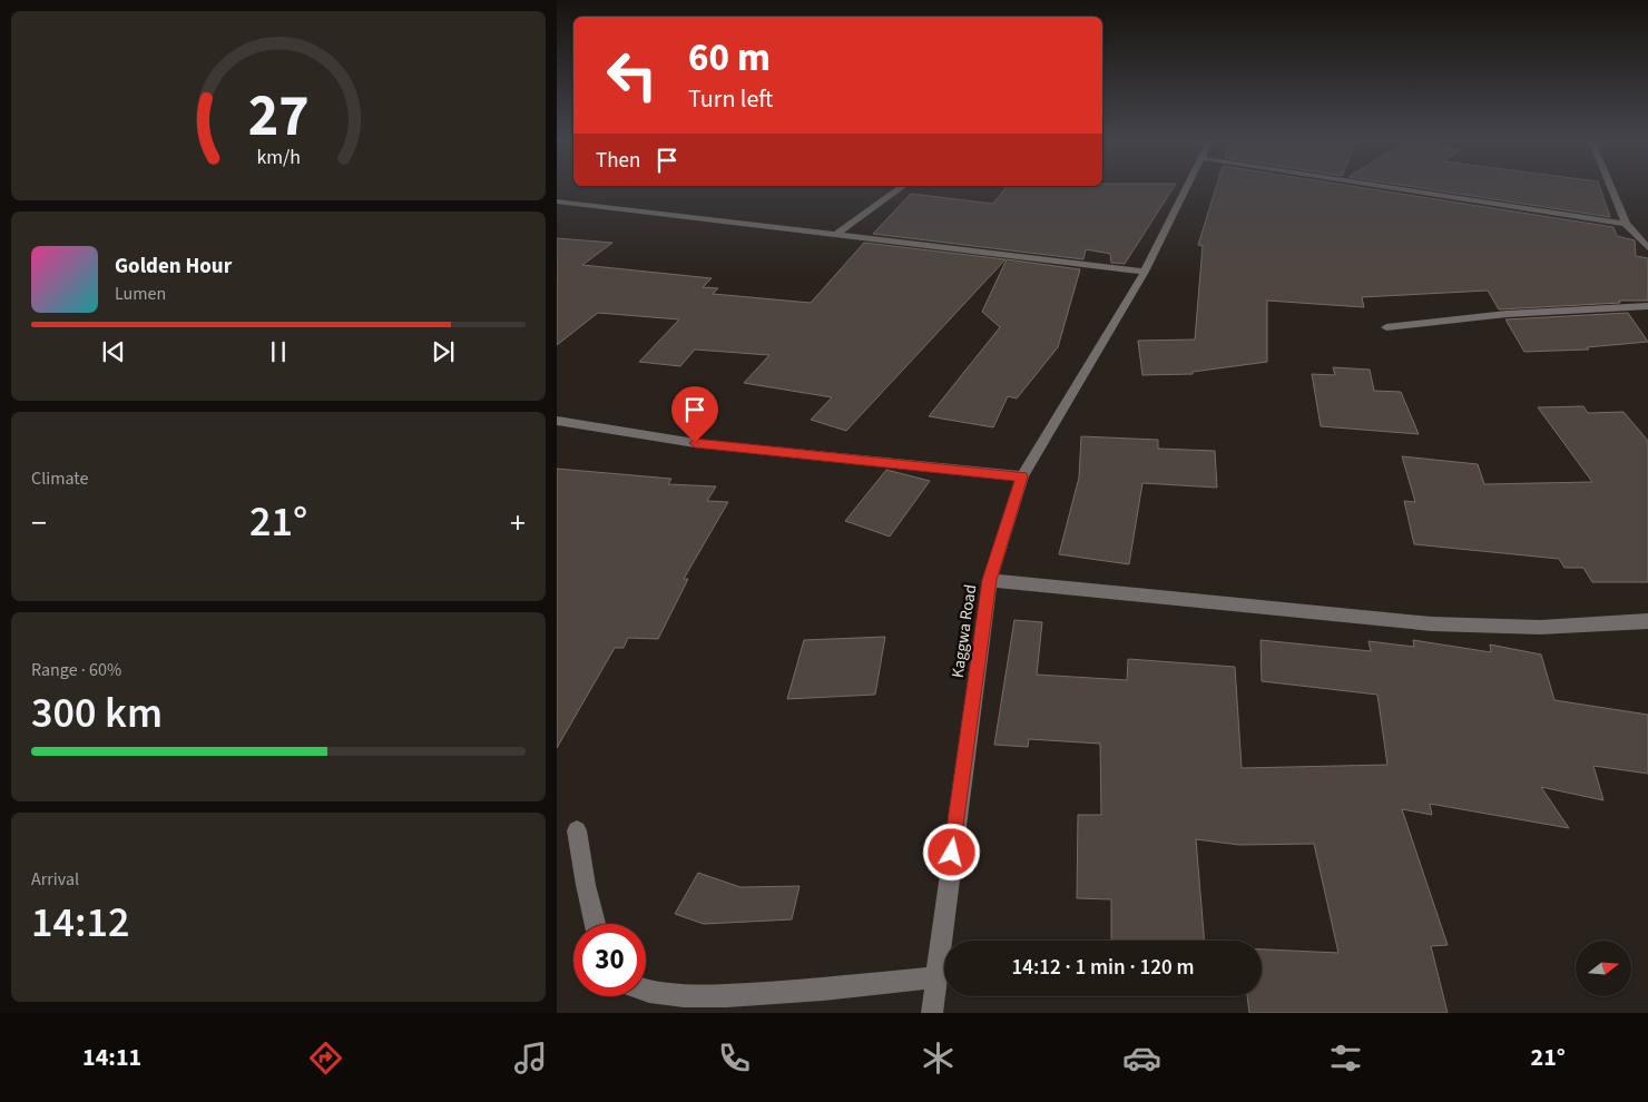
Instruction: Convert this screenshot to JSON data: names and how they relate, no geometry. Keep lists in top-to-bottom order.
{
  "streets": {
    "street": ["Kaggwa Road"]
  },
  "north": "right",
  "page": {
    "turn": ["60 m", "Turn left"],
    "then": "Then",
    "song": ["Golden Hour", "Lumen"],
    "tile": [
      "Climate",
      ["Range · 60%", "300 km"],
      ["Arrival", "14:12"]
    ],
    "heat": ["−", "21°", "+"],
    "limit": "30",
    "trip": "14:12 · 1 min · 120 m",
    "tabs": ["14:11", "21°"],
    "gauge": ["27", "km/h"]
  }
}
